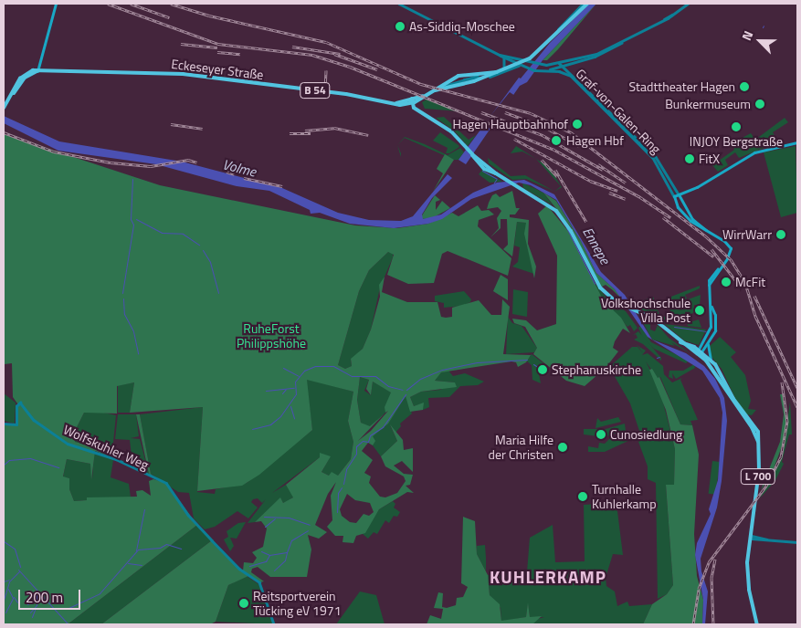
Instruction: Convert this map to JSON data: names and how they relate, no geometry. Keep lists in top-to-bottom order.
{
  "streets": {
    "main road": ["Eckeseyer Straße", "B 54", "L 700"],
    "street": ["Graf-von-Galen-Ring", "Wolfskuhler Weg"]
  },
  "crossings": [
    ["Eckeseyer Straße", "B 54"],
    ["Graf-von-Galen-Ring", "L 700"]
  ],
  "districts": ["KUHLERKAMP"],
  "water": ["Volme", "Ennepe"],
  "parks": ["RuheForst Philippshöhe"],
  "places": [
    "As-Siddiq-Moschee",
    "Stadttheater Hagen",
    "Bunkermuseum",
    "Hagen Hauptbahnhof",
    "INJOY Bergstraße",
    "Hagen Hbf",
    "FitX",
    "WirrWarr",
    "McFit",
    "Volkshochschule Villa Post",
    "Stephanuskirche",
    "Cunosiedlung",
    "Maria Hilfe der Christen",
    "Turnhalle Kuhlerkamp",
    "Reitsportverein Tücking eV 1971"
  ],
  "scale_bar": "200 m",
  "north": "top left"
}
